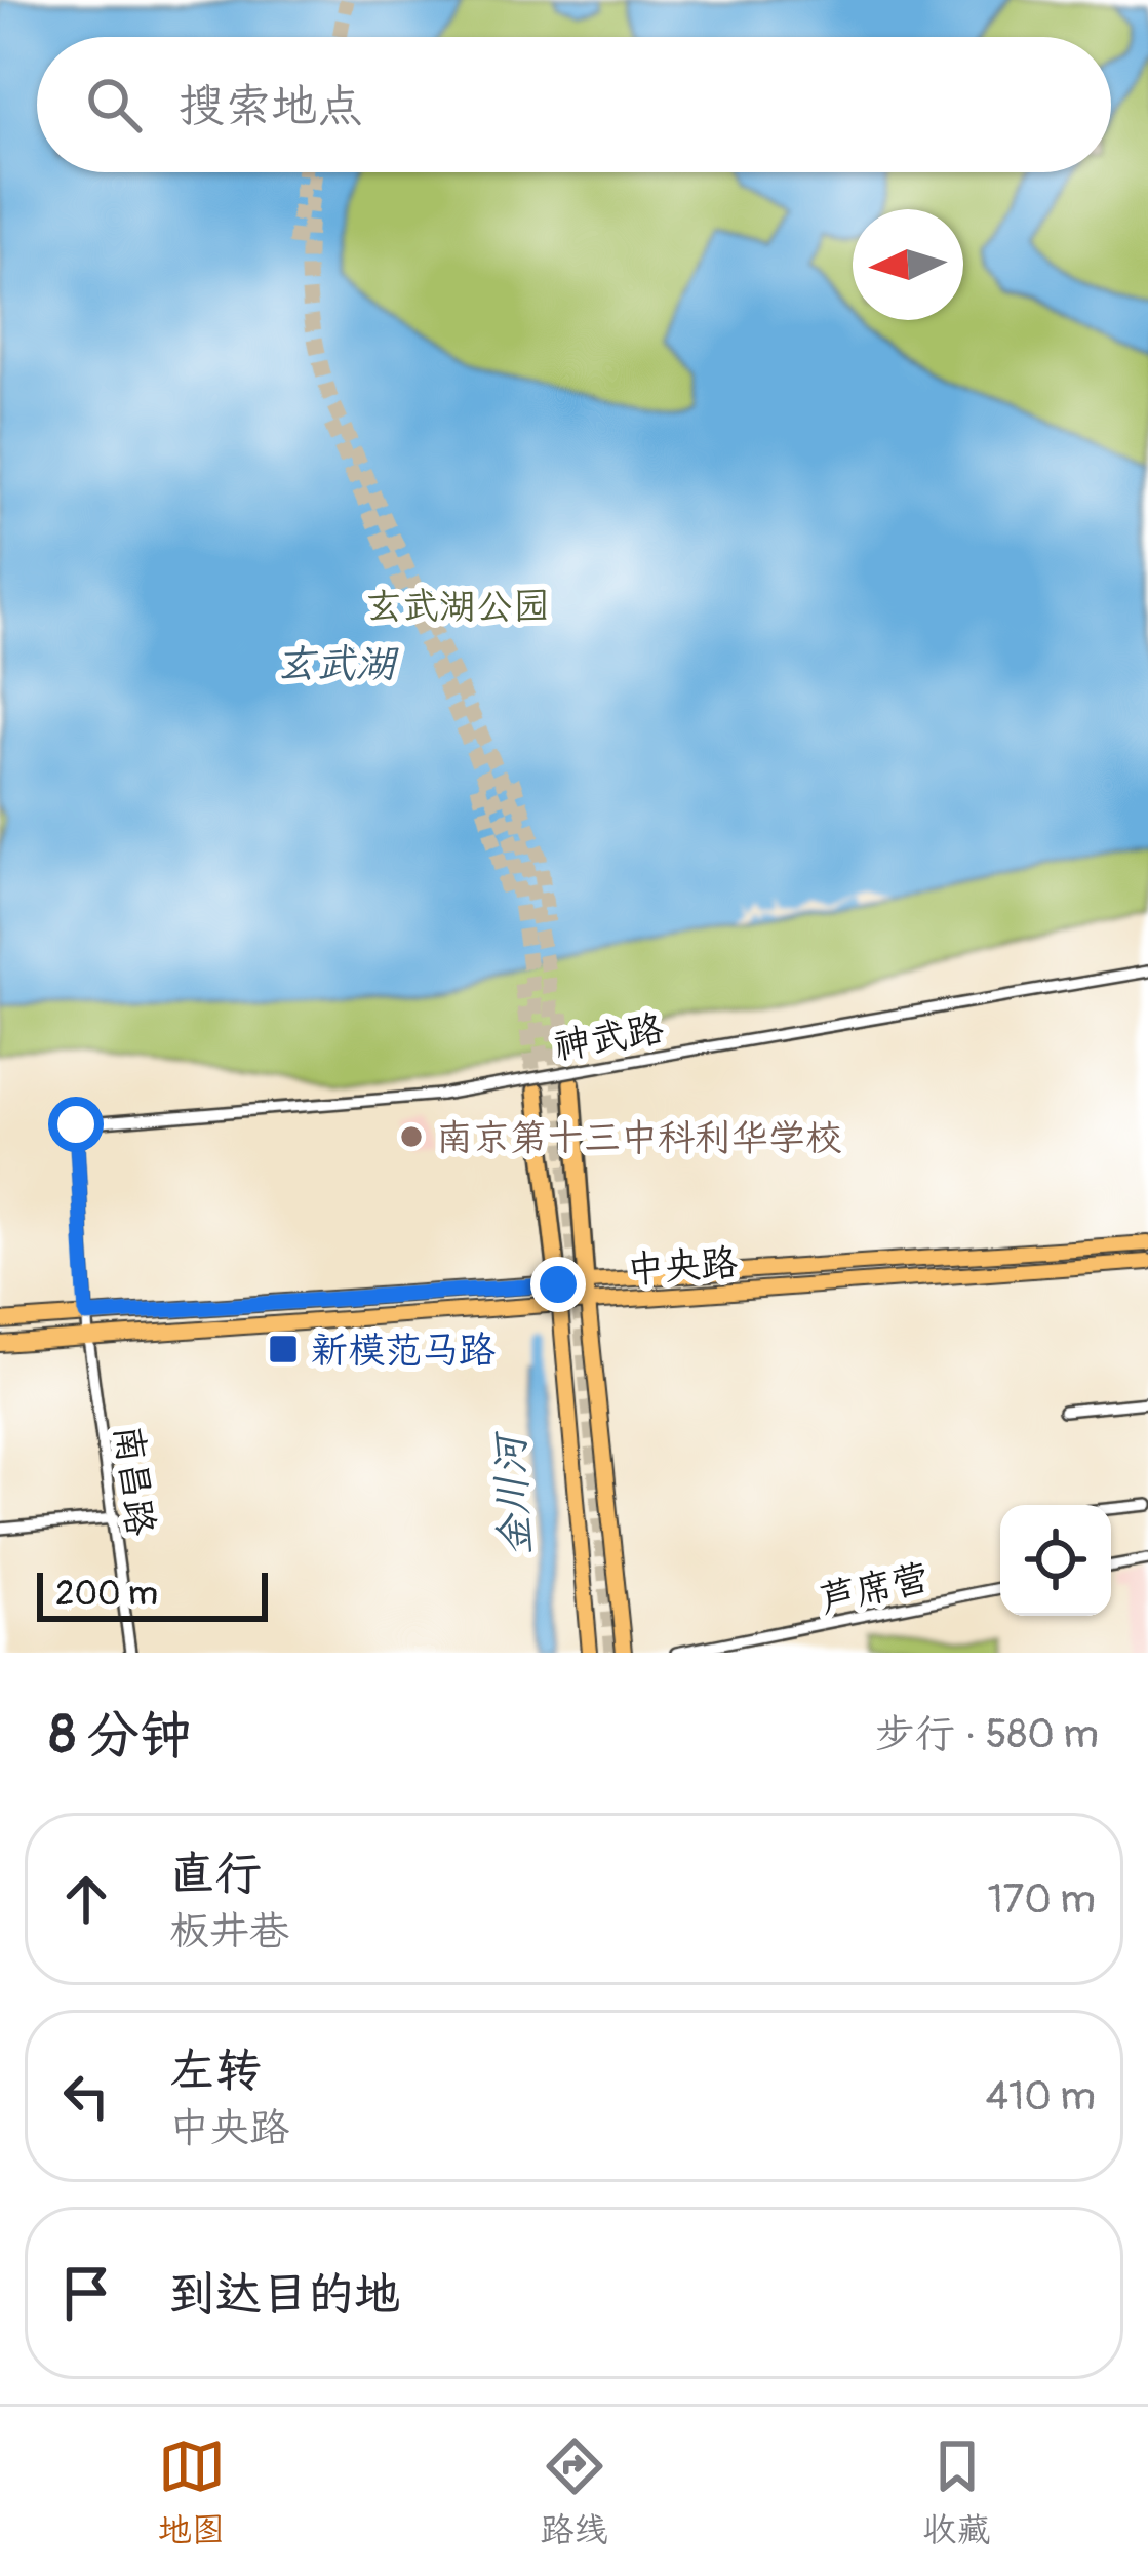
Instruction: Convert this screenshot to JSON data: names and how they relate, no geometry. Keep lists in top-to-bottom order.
{
  "streets": {
    "main road": ["中央路"],
    "street": ["神武路", "南昌路", "芦席营"]
  },
  "crossings": [
    ["神武路", "南昌路"],
    ["中央路", "南昌路"]
  ],
  "water": ["玄武湖", "金川河"],
  "parks": ["玄武湖公园"],
  "places": {
    "other": ["南京第十三中科利华学校"],
    "transit": ["新模范马路"]
  },
  "scale_bar": "200 m",
  "north": "left",
  "page": {
    "search": "搜索地点",
    "scale": "200 m",
    "heading": ["8 分钟", "步行 · 580 m"],
    "list": [
      ["直行", "板井巷", "170 m"],
      ["左转", "中央路", "410 m"],
      "到达目的地"
    ],
    "nav": ["地图", "路线", "收藏"]
  }
}
